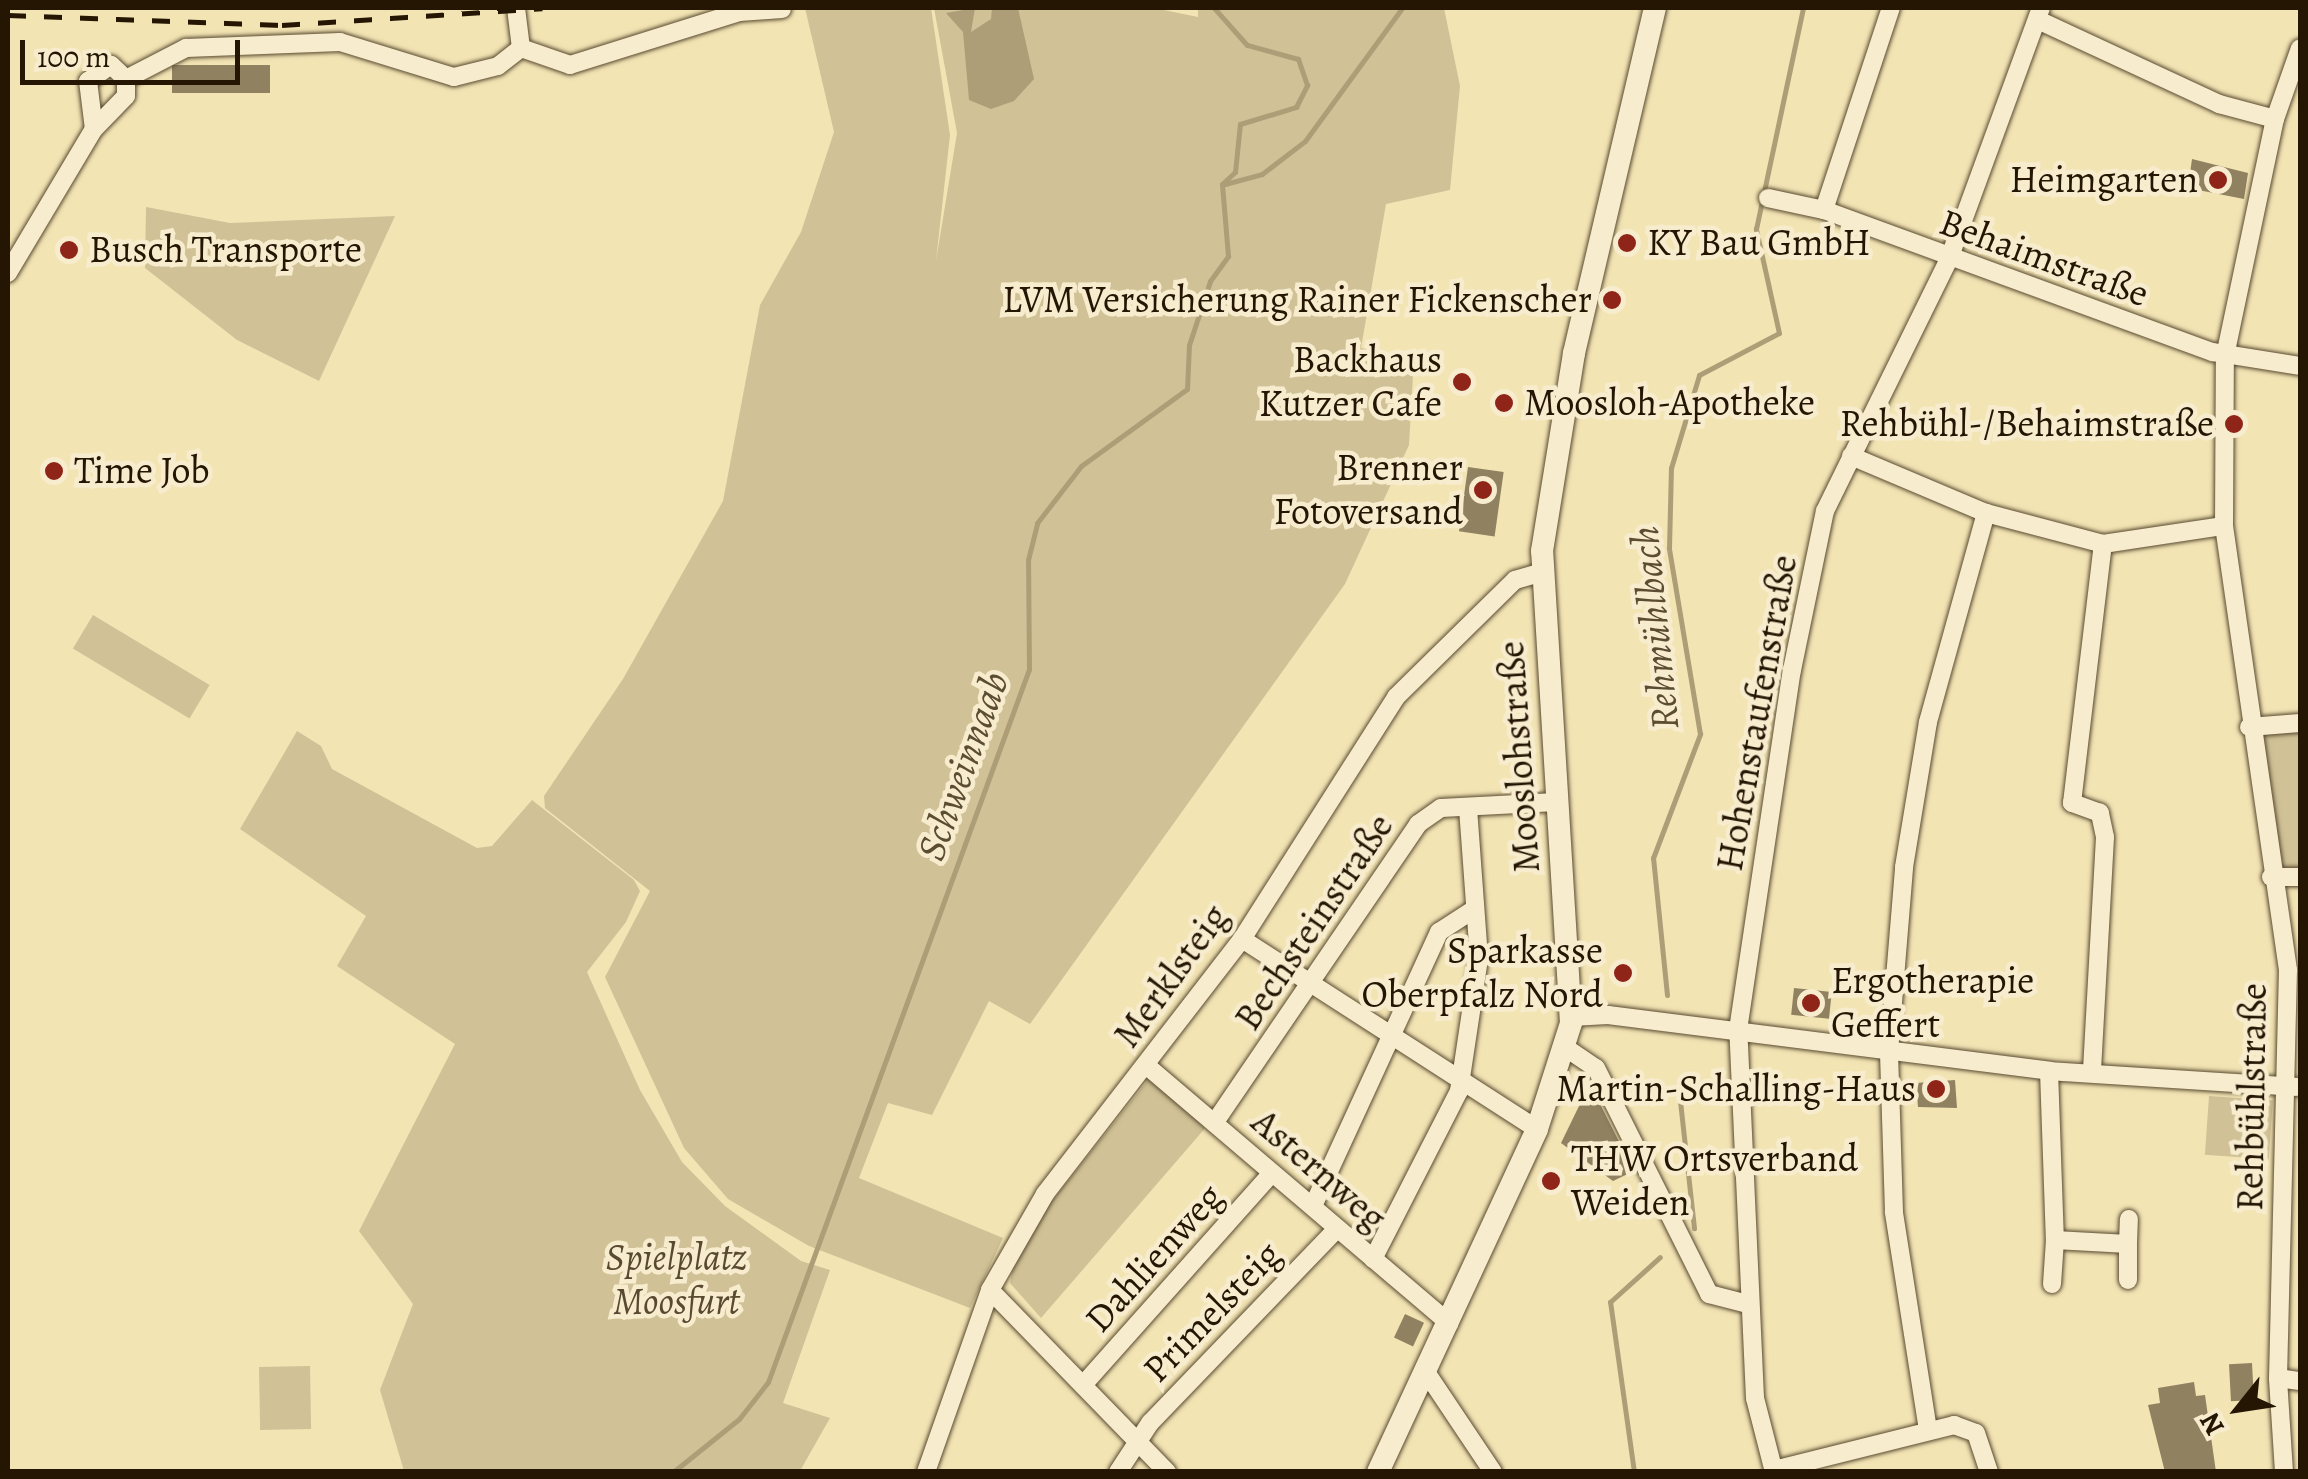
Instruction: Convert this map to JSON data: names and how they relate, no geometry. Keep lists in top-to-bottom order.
{
  "streets": {
    "street": [
      "Behaimstraße",
      "Hohenstaufenstraße",
      "Mooslohstraße",
      "Bechsteinstraße",
      "Merklsteig",
      "Rehbühlstraße",
      "Asternweg",
      "Dahlienweg",
      "Primelsteig"
    ]
  },
  "crossings": [
    ["Behaimstraße", "Hohenstaufenstraße"],
    ["Behaimstraße", "Rehbühlstraße"],
    ["Mooslohstraße", "Bechsteinstraße"],
    ["Mooslohstraße", "Merklsteig"],
    ["Mooslohstraße", "Asternweg"],
    ["Bechsteinstraße", "Asternweg"],
    ["Merklsteig", "Asternweg"],
    ["Asternweg", "Dahlienweg"],
    ["Asternweg", "Primelsteig"]
  ],
  "water": ["Rehmühlbach", "Schweinnaab"],
  "parks": ["Spielplatz Moosfurt"],
  "places": [
    "Heimgarten",
    "KY Bau GmbH",
    "Busch Transporte",
    "LVM Versicherung Rainer Fickenscher",
    "Backhaus Kutzer Cafe",
    "Moosloh-Apotheke",
    "Rehbühl-/Behaimstraße",
    "Time Job",
    "Brenner Fotoversand",
    "Sparkasse Oberpfalz Nord",
    "Ergotherapie Geffert",
    "Martin-Schalling-Haus",
    "THW Ortsverband Weiden"
  ],
  "scale_bar": "100 m",
  "north": "bottom left"
}
